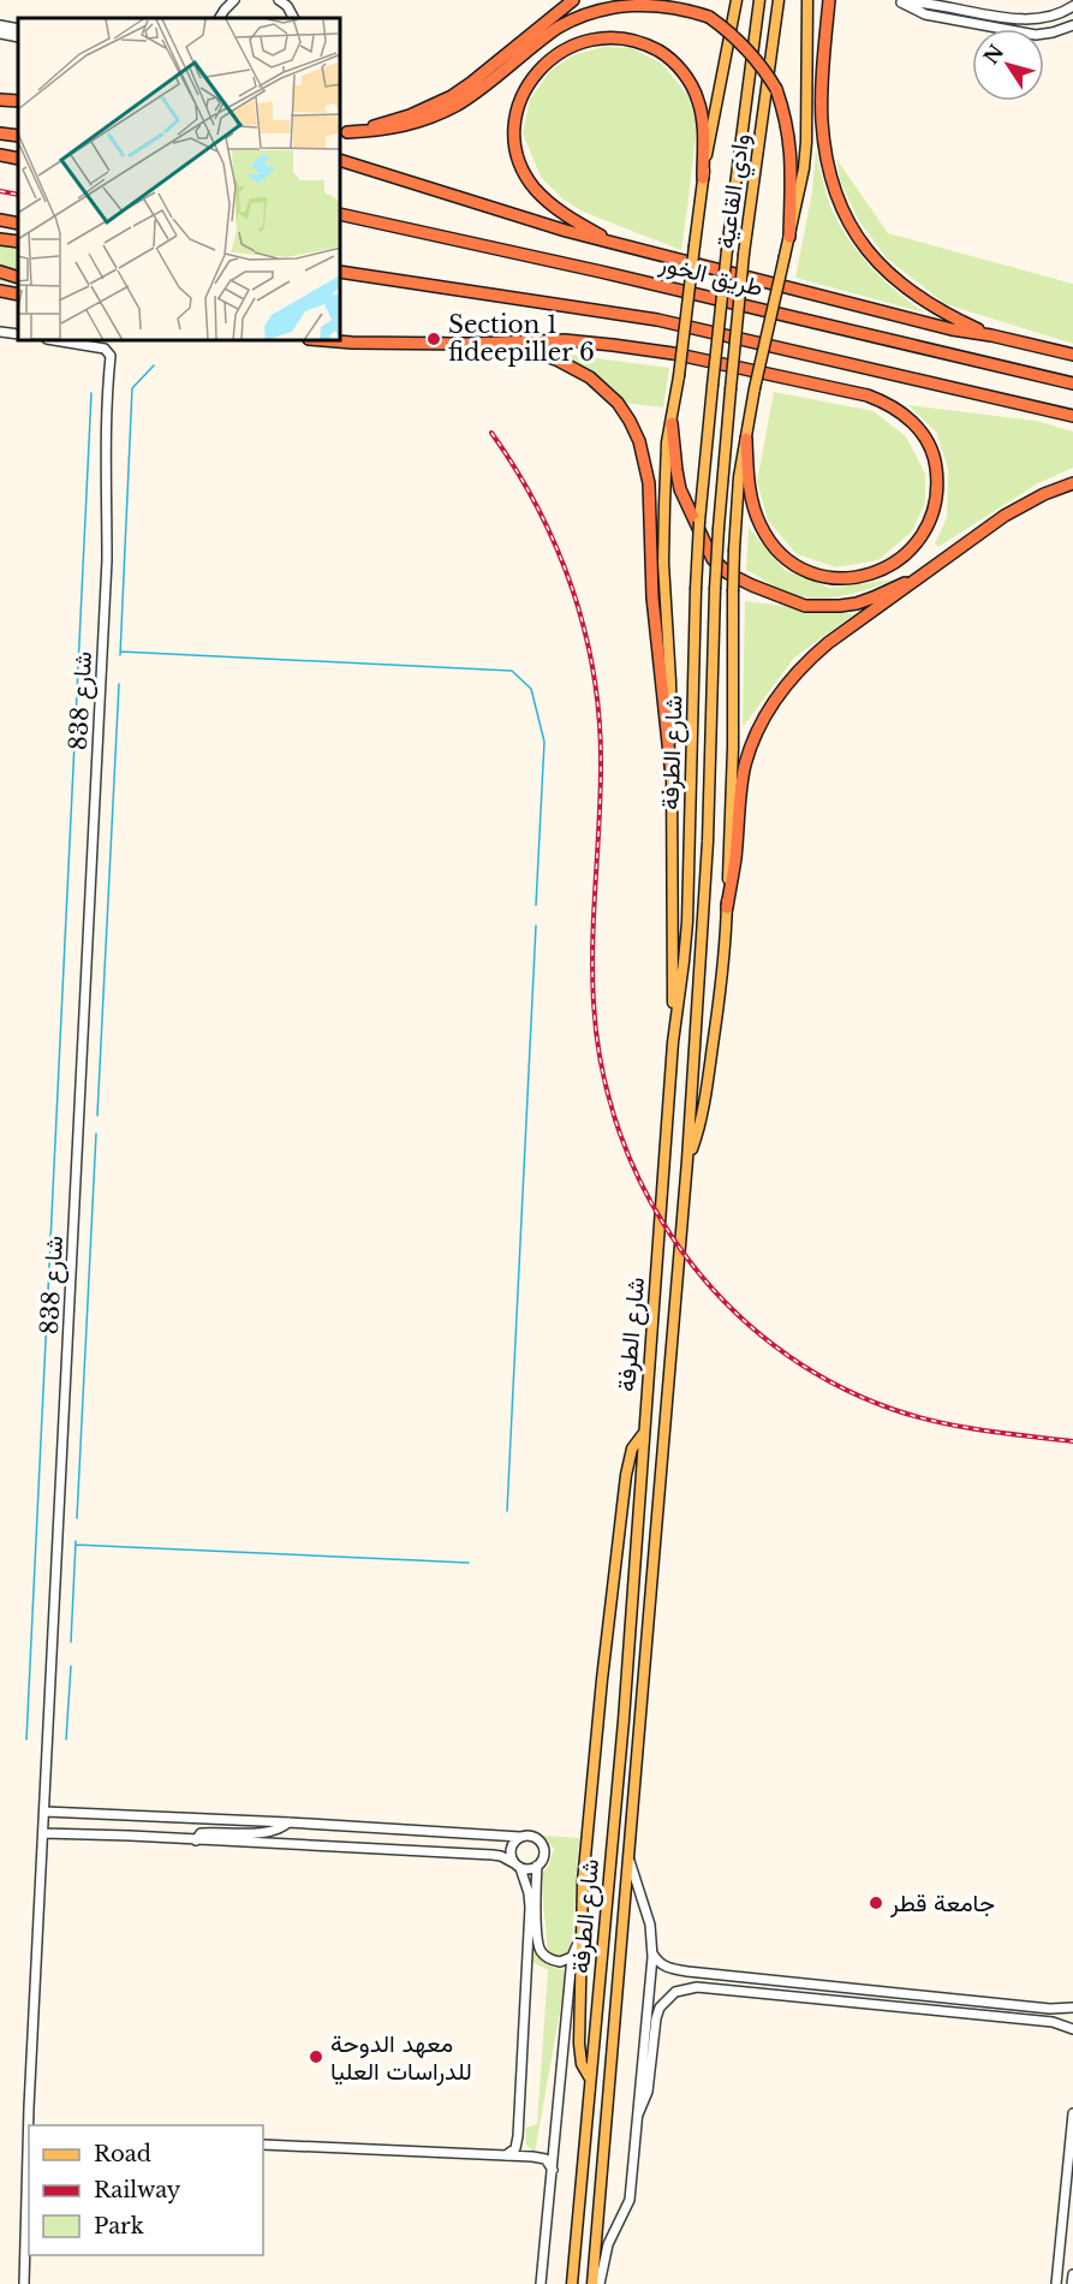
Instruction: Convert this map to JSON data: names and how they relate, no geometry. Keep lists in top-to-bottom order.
{
  "streets": {
    "highway": ["طريق الخور"],
    "main road": ["وادي القاعية", "شارع الطرفة"],
    "street": ["شارع 838"]
  },
  "crossings": [
    ["وادي القاعية", "شارع الطرفة"]
  ],
  "places": ["Section 1 fideepiller 6", "جامعة قطر", "معهد الدوحة للدراسات العليا"],
  "legend": ["Road", "Railway", "Park"],
  "north": "top left"
}
